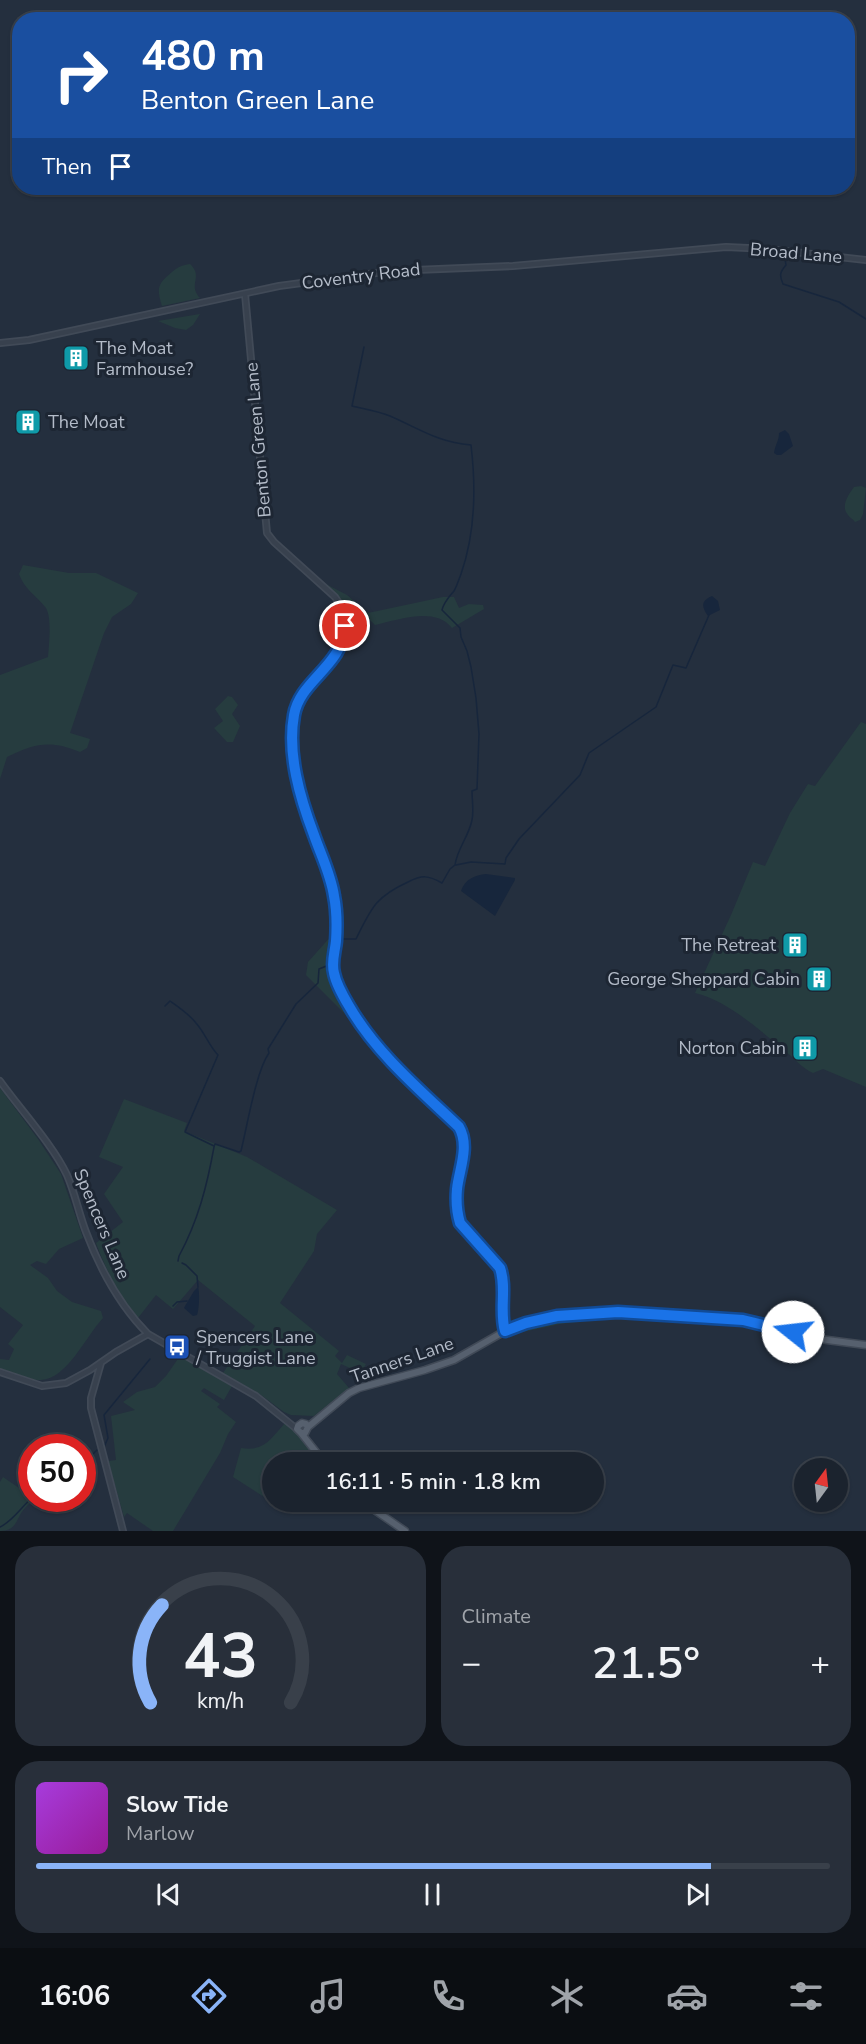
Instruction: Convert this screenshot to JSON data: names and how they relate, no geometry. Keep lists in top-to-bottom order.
{
  "streets": {
    "main road": ["Spencers Lane", "Tanners Lane"],
    "street": ["Broad Lane", "Coventry Road", "Benton Green Lane"]
  },
  "crossings": [
    ["Broad Lane", "Coventry Road"],
    ["Coventry Road", "Benton Green Lane"],
    ["Benton Green Lane", "Tanners Lane"],
    ["Spencers Lane", "Tanners Lane"]
  ],
  "places": {
    "building": [
      "The Moat Farmhouse?",
      "The Moat",
      "The Retreat",
      "George Sheppard Cabin",
      "Norton Cabin"
    ],
    "bus stop": ["Spencers Lane / Truggist Lane"]
  },
  "north": "top",
  "page": {
    "turn": ["480 m", "Benton Green Lane"],
    "then": "Then",
    "limit": "50",
    "trip": "16:11 · 5 min · 1.8 km",
    "tile": "Climate",
    "heat": ["−", "21.5°", "+"],
    "song": ["Slow Tide", "Marlow"],
    "tabs": "16:06",
    "gauge": ["43", "km/h"]
  }
}
